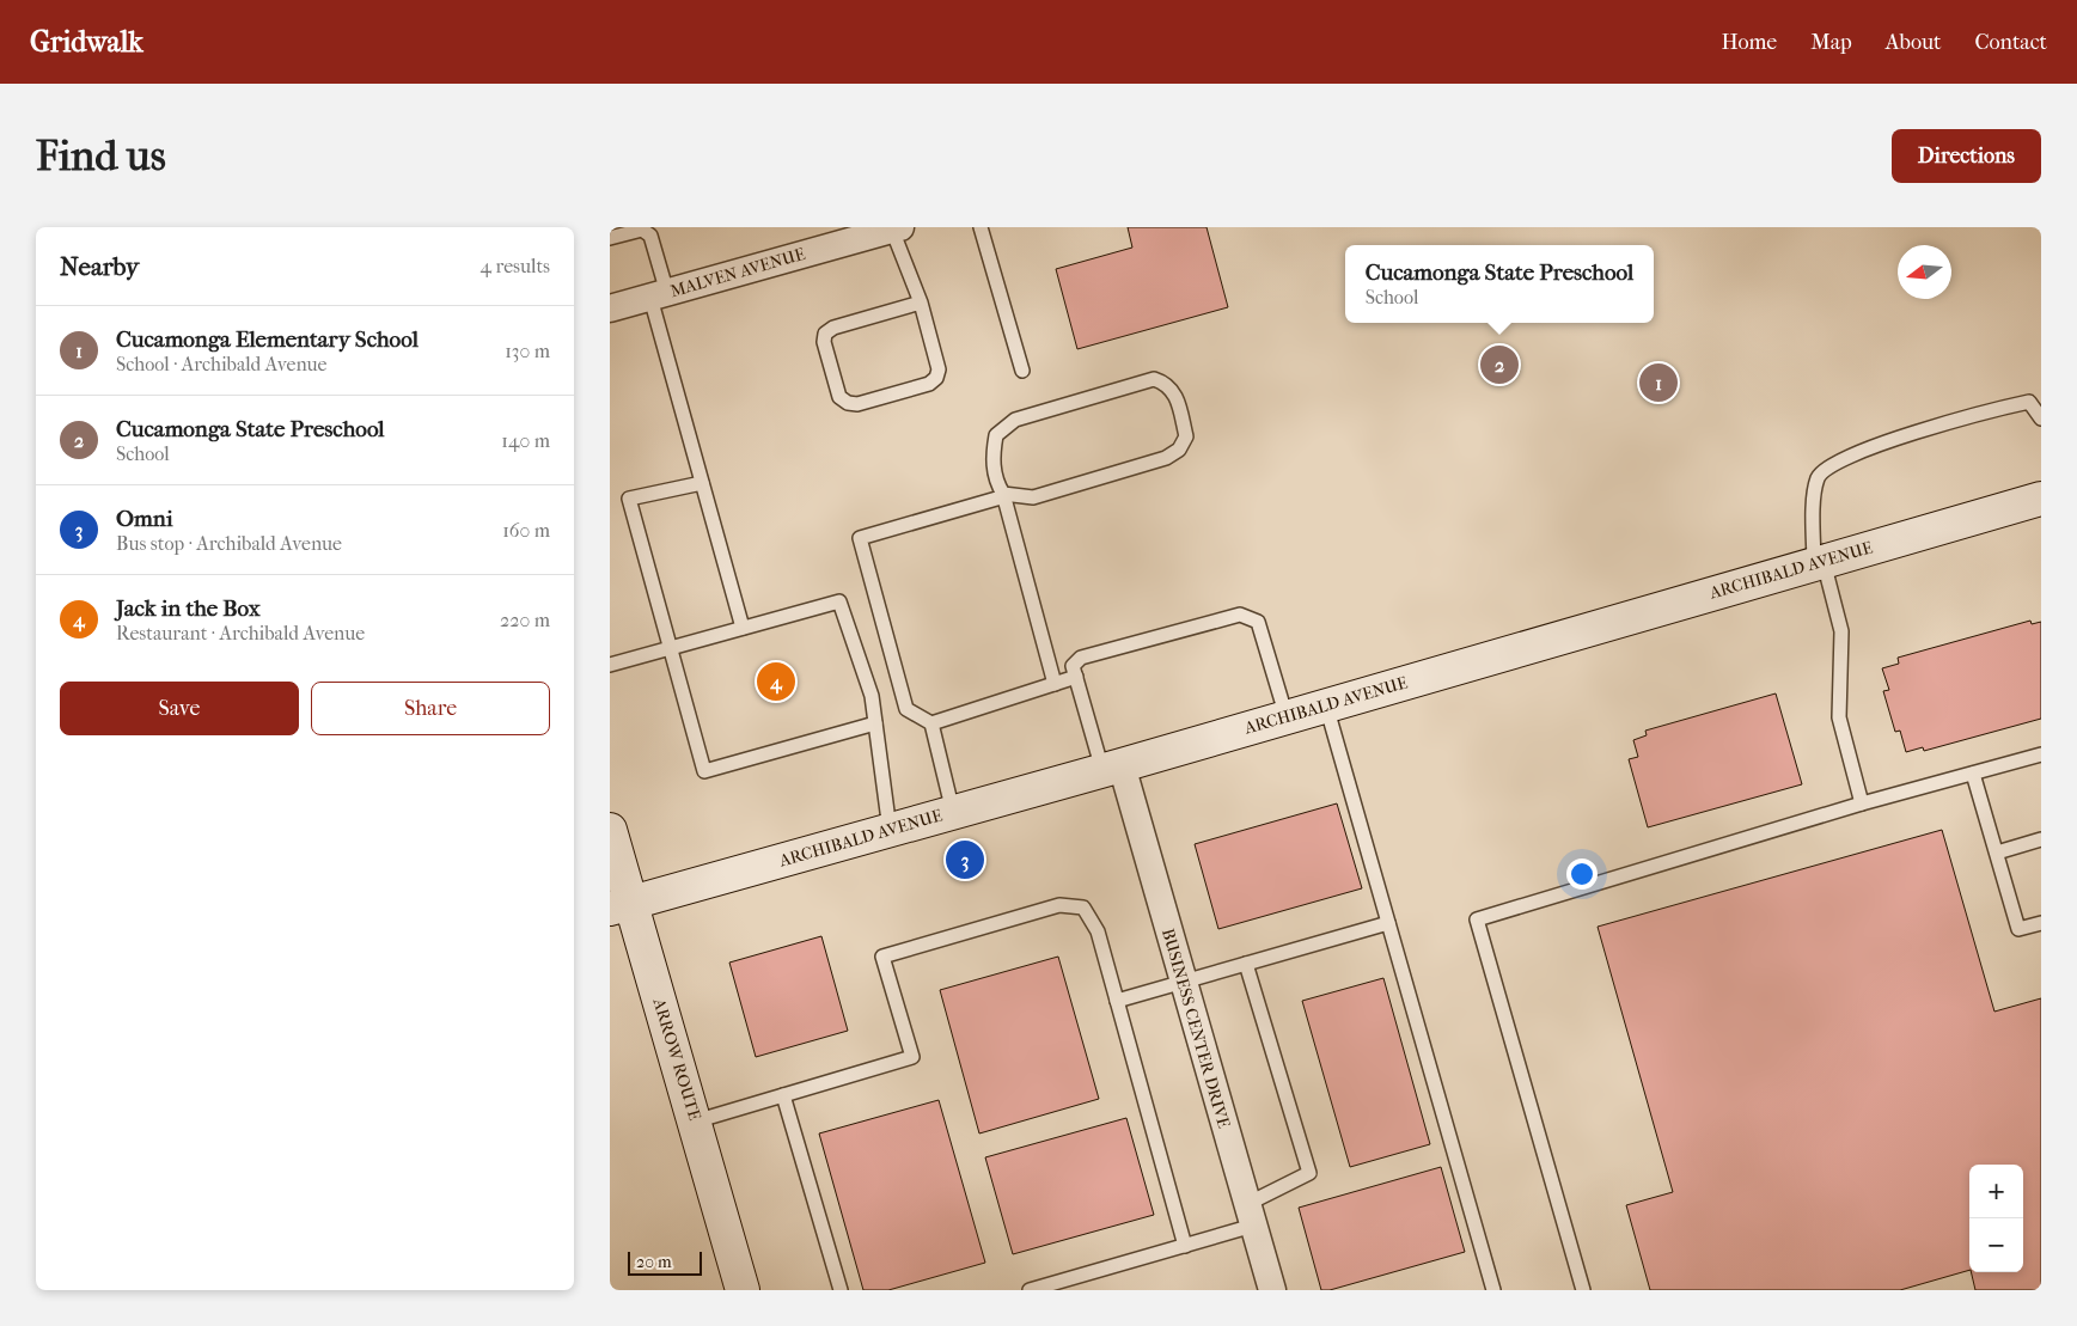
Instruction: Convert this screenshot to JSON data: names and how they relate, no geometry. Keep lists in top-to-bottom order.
{
  "streets": {
    "main road": ["ARCHIBALD AVENUE", "ARROW ROUTE"],
    "street": ["MALVEN AVENUE", "BUSINESS CENTER DRIVE"]
  },
  "crossings": [
    ["ARCHIBALD AVENUE", "BUSINESS CENTER DRIVE"],
    ["ARCHIBALD AVENUE", "ARROW ROUTE"]
  ],
  "scale_bar": "20 m",
  "north": "left",
  "page": {
    "header": "Gridwalk",
    "nav": [
      "Home",
      "Map",
      "About",
      "Contact"
    ],
    "buttons": [
      "Directions",
      ["Save", "Share"]
    ],
    "title": "Find us",
    "heading": ["Nearby", "4 results"],
    "popup": ["Cucamonga State Preschool", "School"],
    "list": [
      {
        "mark": "1",
        "name": "Cucamonga Elementary School",
        "note": "School · Archibald Avenue",
        "value": "130 m"
      },
      {
        "mark": "2",
        "name": "Cucamonga State Preschool",
        "note": "School",
        "value": "140 m"
      },
      {
        "mark": "3",
        "name": "Omni",
        "note": "Bus stop · Archibald Avenue",
        "value": "160 m"
      },
      {
        "mark": "4",
        "name": "Jack in the Box",
        "note": "Restaurant · Archibald Avenue",
        "value": "220 m"
      }
    ],
    "pins": [
      "2",
      "1",
      "4",
      "3"
    ],
    "map_buttons": ["+", "−"],
    "scale": "20 m"
  }
}
